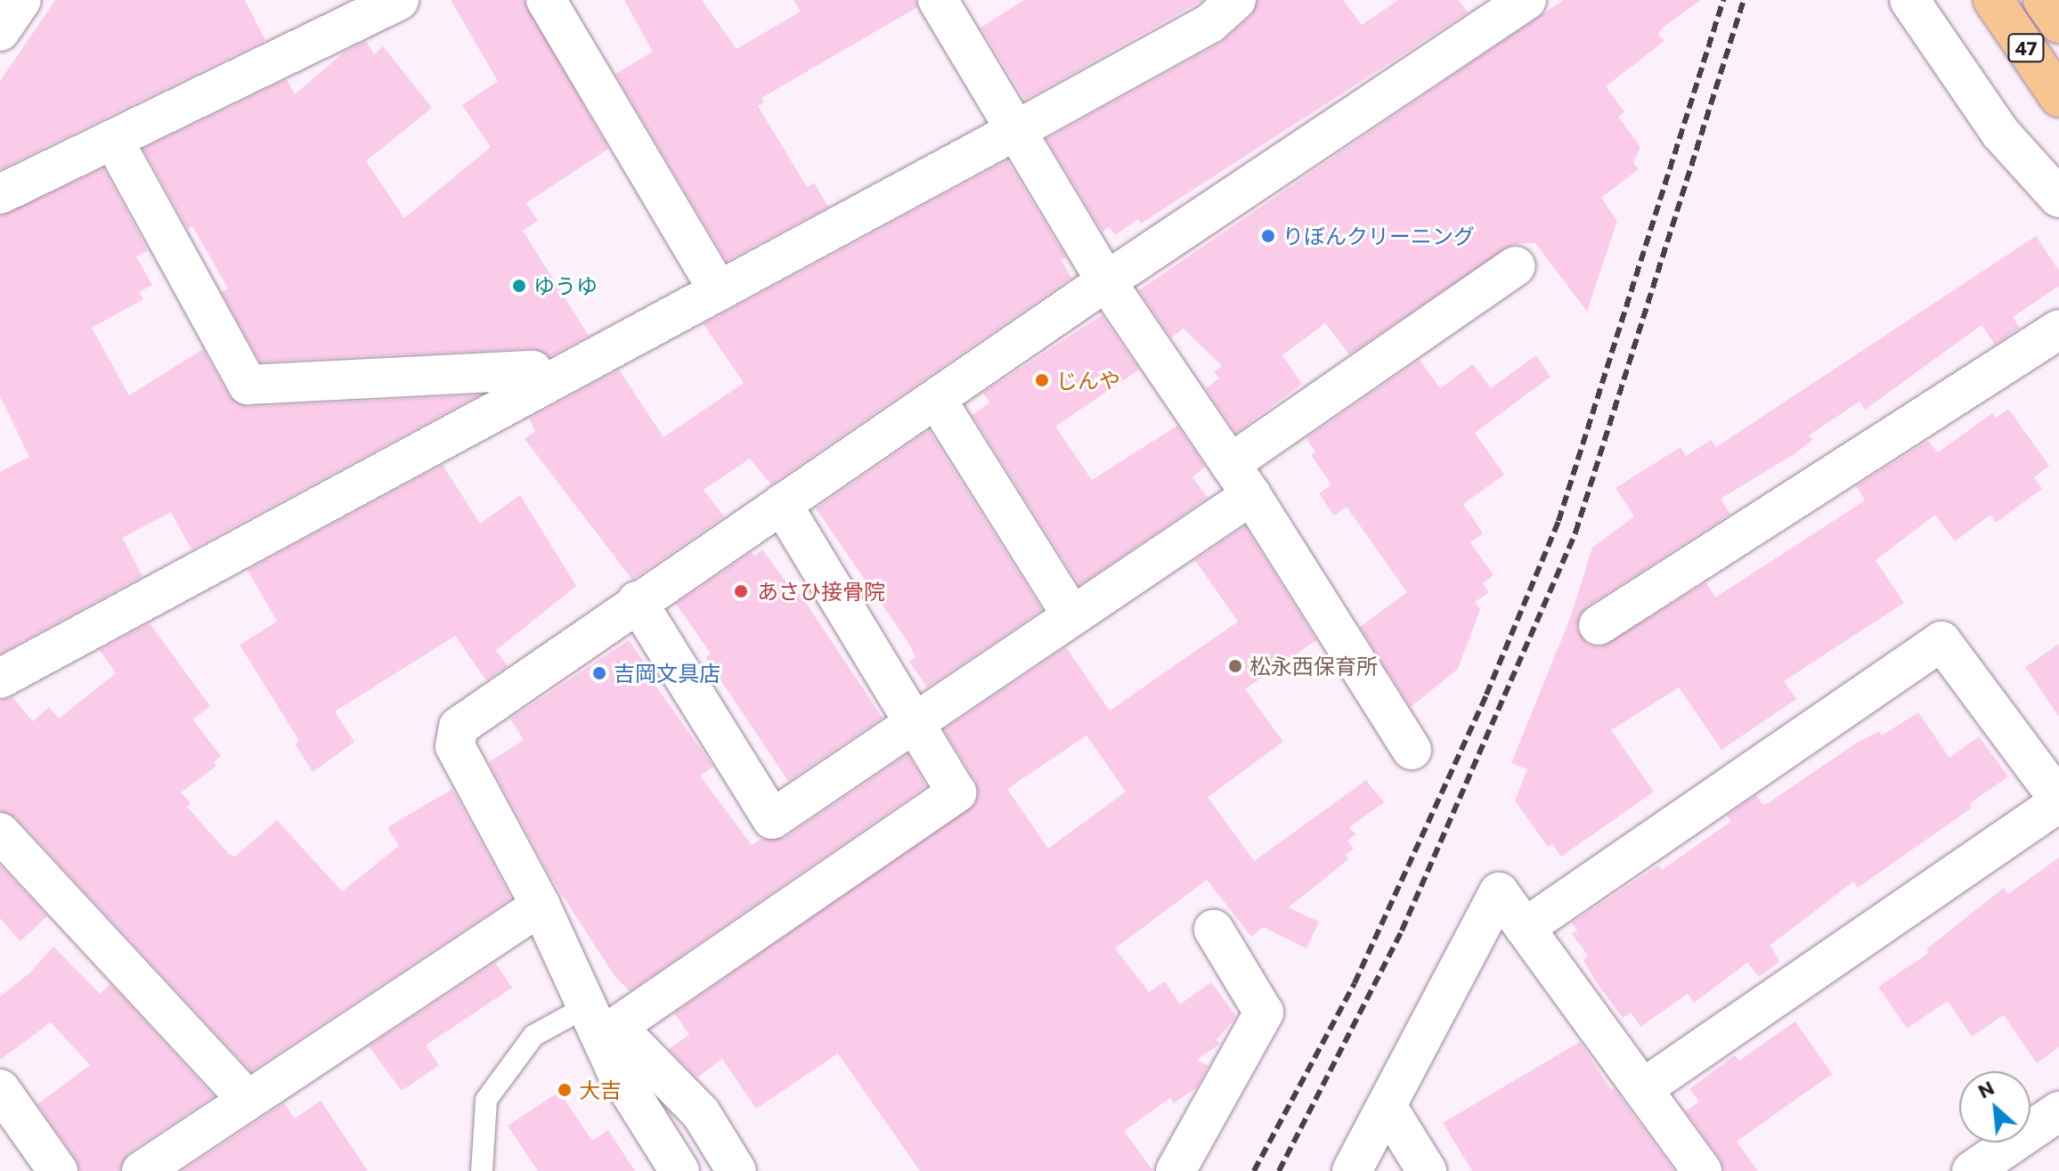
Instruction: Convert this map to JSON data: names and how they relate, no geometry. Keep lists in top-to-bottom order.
{
  "streets": {
    "main road": ["47"]
  },
  "places": [
    "りぼんクリーニング",
    "ゆうゆ",
    "じんや",
    "あさひ接骨院",
    "松永西保育所",
    "吉岡文具店",
    "大吉"
  ],
  "north": "top left"
}
